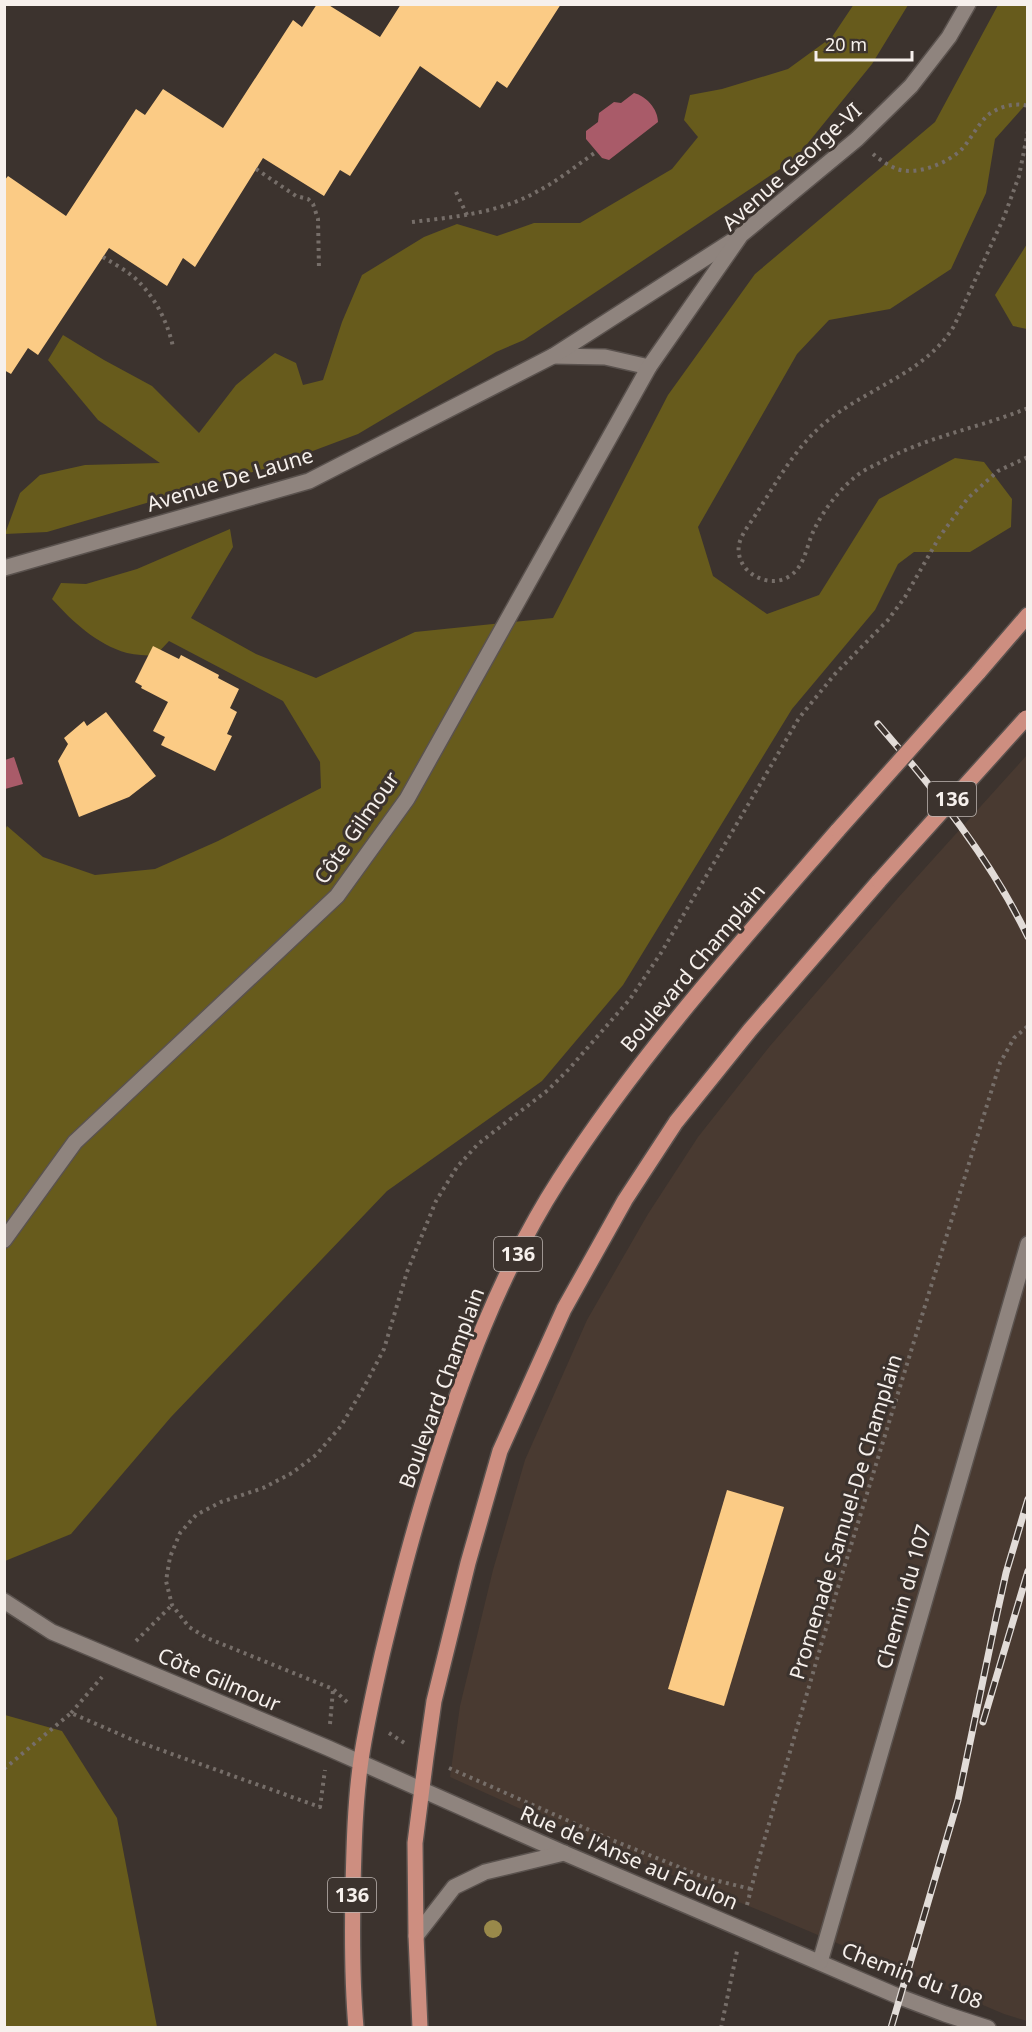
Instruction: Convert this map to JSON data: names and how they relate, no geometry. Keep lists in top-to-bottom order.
{
  "streets": {
    "main road": ["136", "Boulevard Champlain"],
    "street": [
      "Avenue George-VI",
      "Avenue De Laune",
      "Côte Gilmour",
      "Chemin du 107",
      "Rue de l'Anse au Foulon",
      "Chemin du 108"
    ],
    "path": ["Promenade Samuel-De Champlain"]
  },
  "crossings": [
    ["Avenue George-VI", "Avenue De Laune"],
    ["Avenue George-VI", "Côte Gilmour"],
    ["Avenue De Laune", "Côte Gilmour"],
    ["136", "Côte Gilmour"],
    ["136", "Rue de l'Anse au Foulon"],
    ["Côte Gilmour", "Boulevard Champlain"],
    ["Côte Gilmour", "Rue de l'Anse au Foulon"],
    ["Promenade Samuel-De Champlain", "Rue de l'Anse au Foulon"],
    ["Chemin du 107", "Rue de l'Anse au Foulon"],
    ["Chemin du 107", "Chemin du 108"],
    ["Rue de l'Anse au Foulon", "Chemin du 108"]
  ],
  "scale_bar": "20 m"
}
